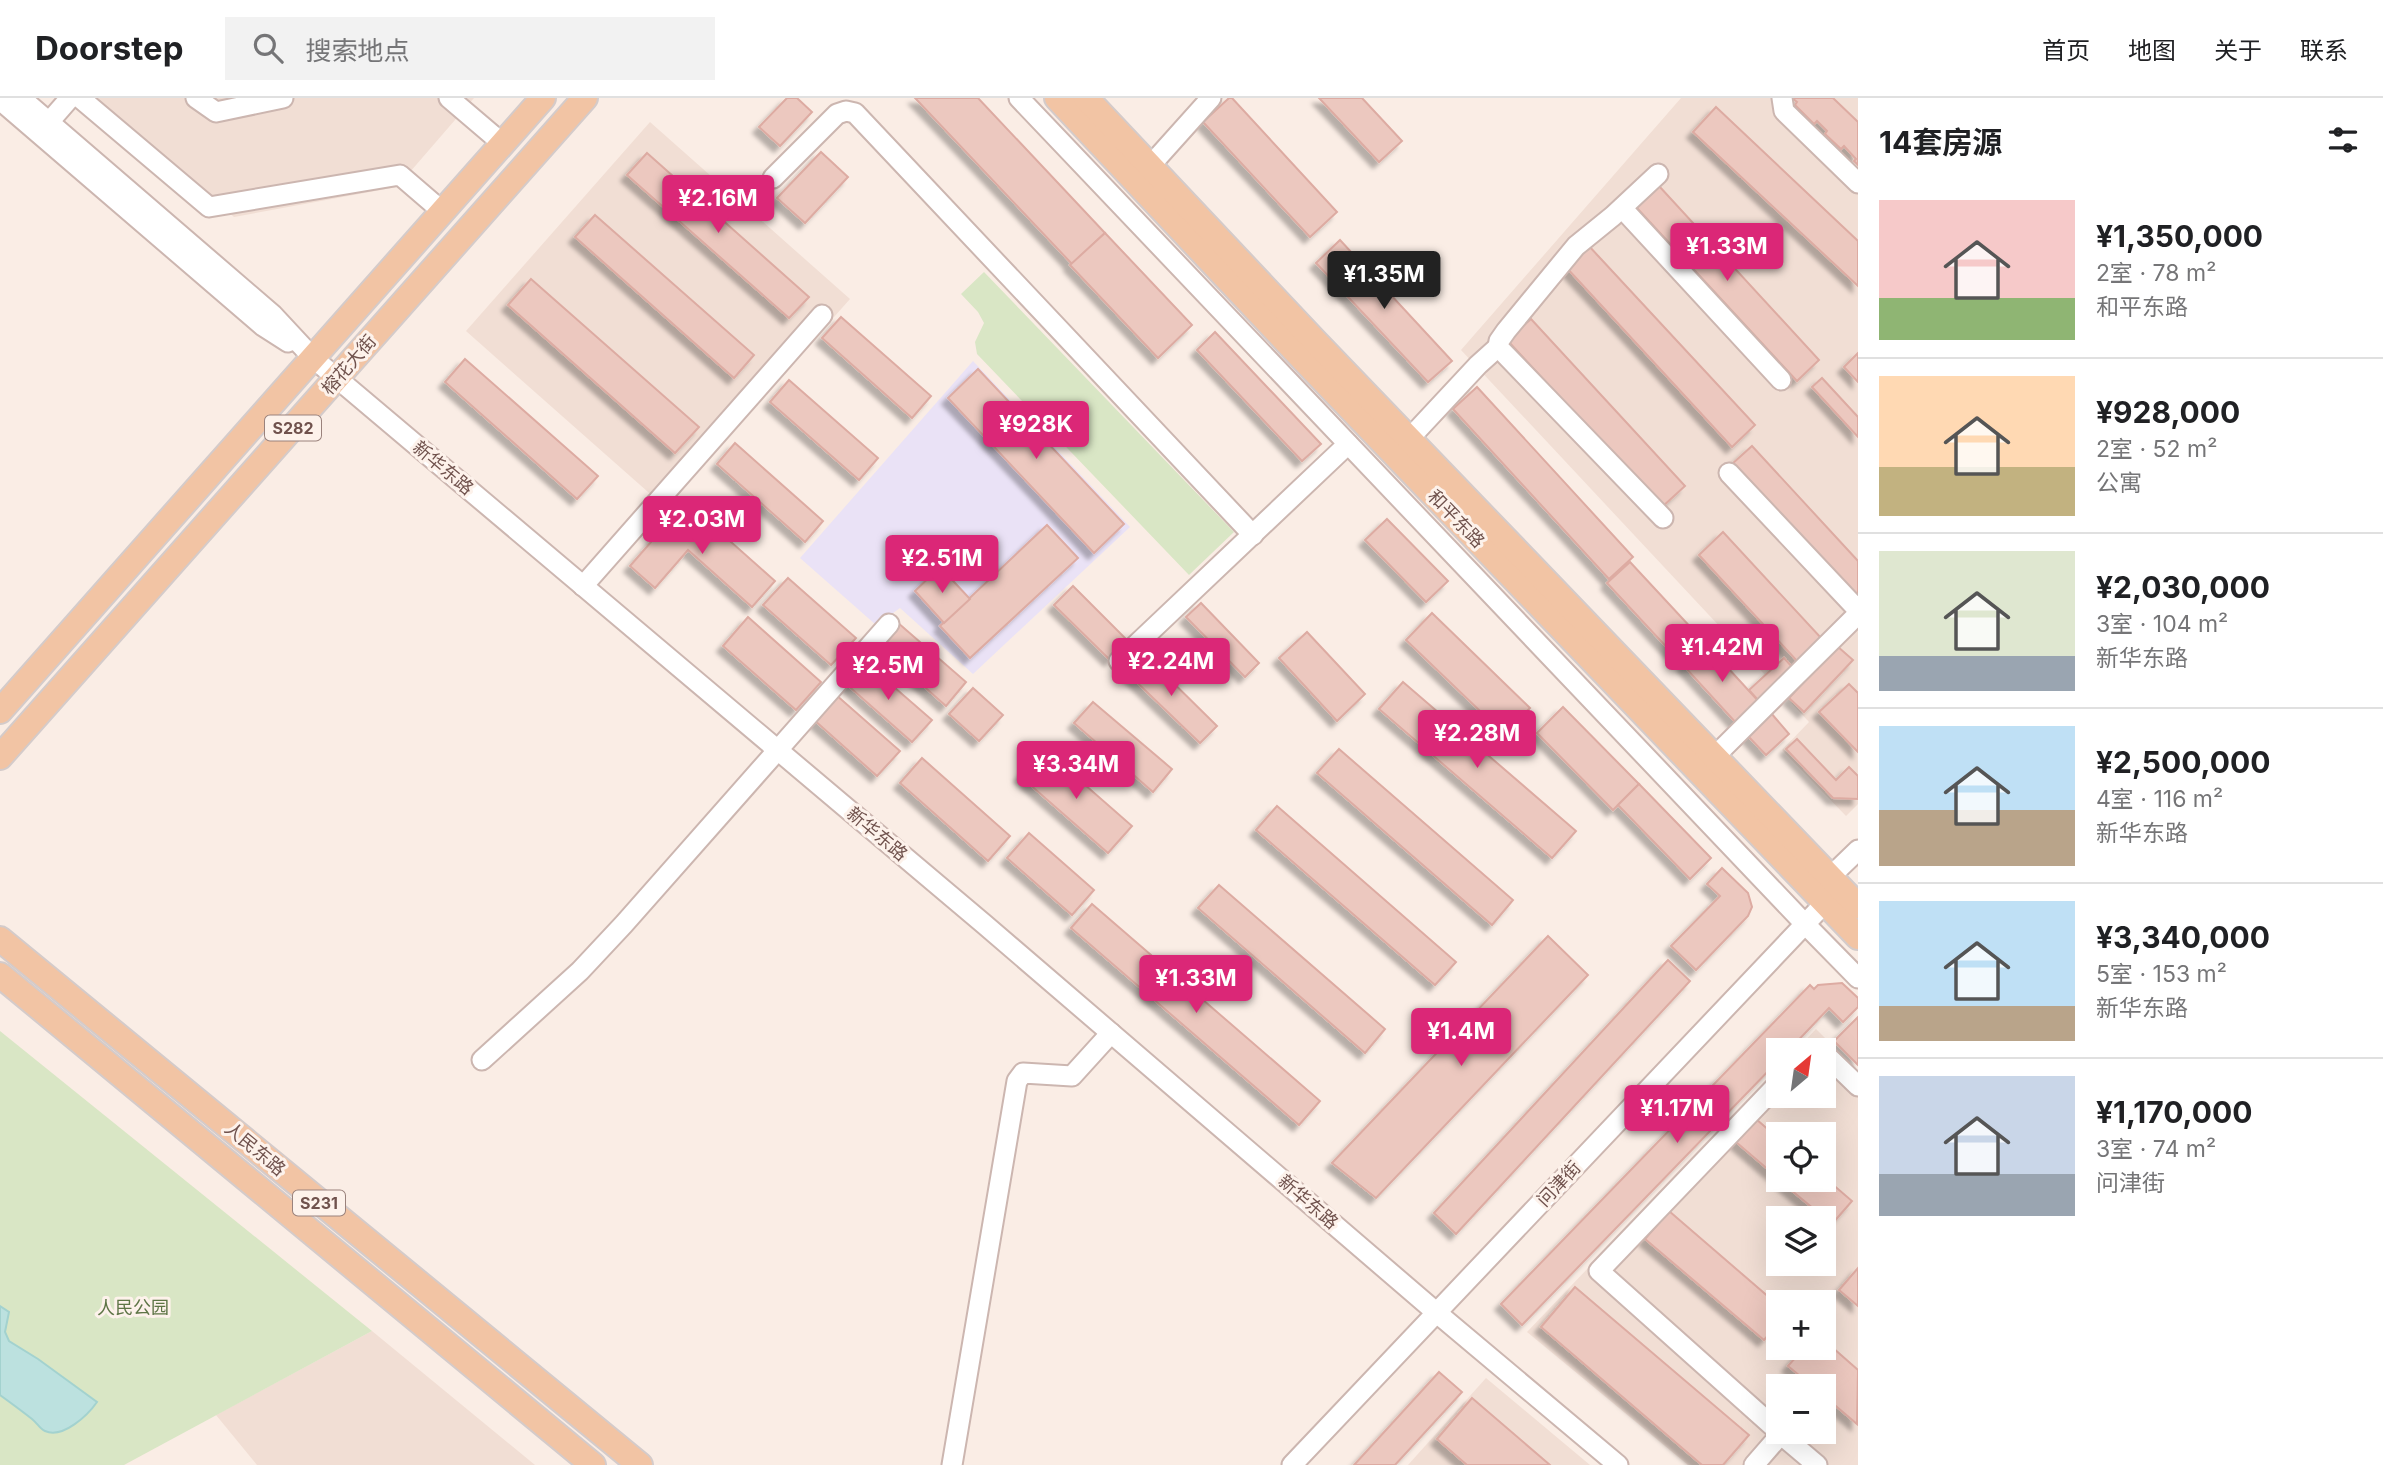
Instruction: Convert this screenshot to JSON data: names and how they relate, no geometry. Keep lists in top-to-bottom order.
{
  "streets": {
    "main road": [
      "榕花大街",
      "S282",
      "和平东路",
      "人民东路",
      "S231"
    ],
    "street": ["新华东路", "问津街"]
  },
  "crossings": [
    ["榕花大街", "新华东路"],
    ["新华东路", "问津街"],
    ["和平东路", "问津街"]
  ],
  "parks": ["人民公园"],
  "north": "top right",
  "page": {
    "header": "Doorstep",
    "search": "搜索地点",
    "nav": [
      "首页",
      "地图",
      "关于",
      "联系"
    ],
    "heading": "14套房源",
    "price": [
      "¥2.16M",
      "¥1.33M",
      "¥1.35M",
      "¥928K",
      "¥2.03M",
      "¥2.51M",
      "¥1.42M",
      "¥2.24M",
      "¥2.5M",
      "¥2.28M",
      "¥3.34M",
      "¥1.33M",
      "¥1.4M",
      "¥1.17M"
    ],
    "list": [
      {
        "name": "¥1,350,000",
        "note": "2室 · 78 m² · 和平东路"
      },
      {
        "name": "¥928,000",
        "note": "2室 · 52 m² · 公寓"
      },
      {
        "name": "¥2,030,000",
        "note": "3室 · 104 m² · 新华东路"
      },
      {
        "name": "¥2,500,000",
        "note": "4室 · 116 m² · 新华东路"
      },
      {
        "name": "¥3,340,000",
        "note": "5室 · 153 m² · 新华东路"
      },
      {
        "name": "¥1,170,000",
        "note": "3室 · 74 m² · 问津街"
      }
    ],
    "map_buttons": ["+", "−"]
  }
}
